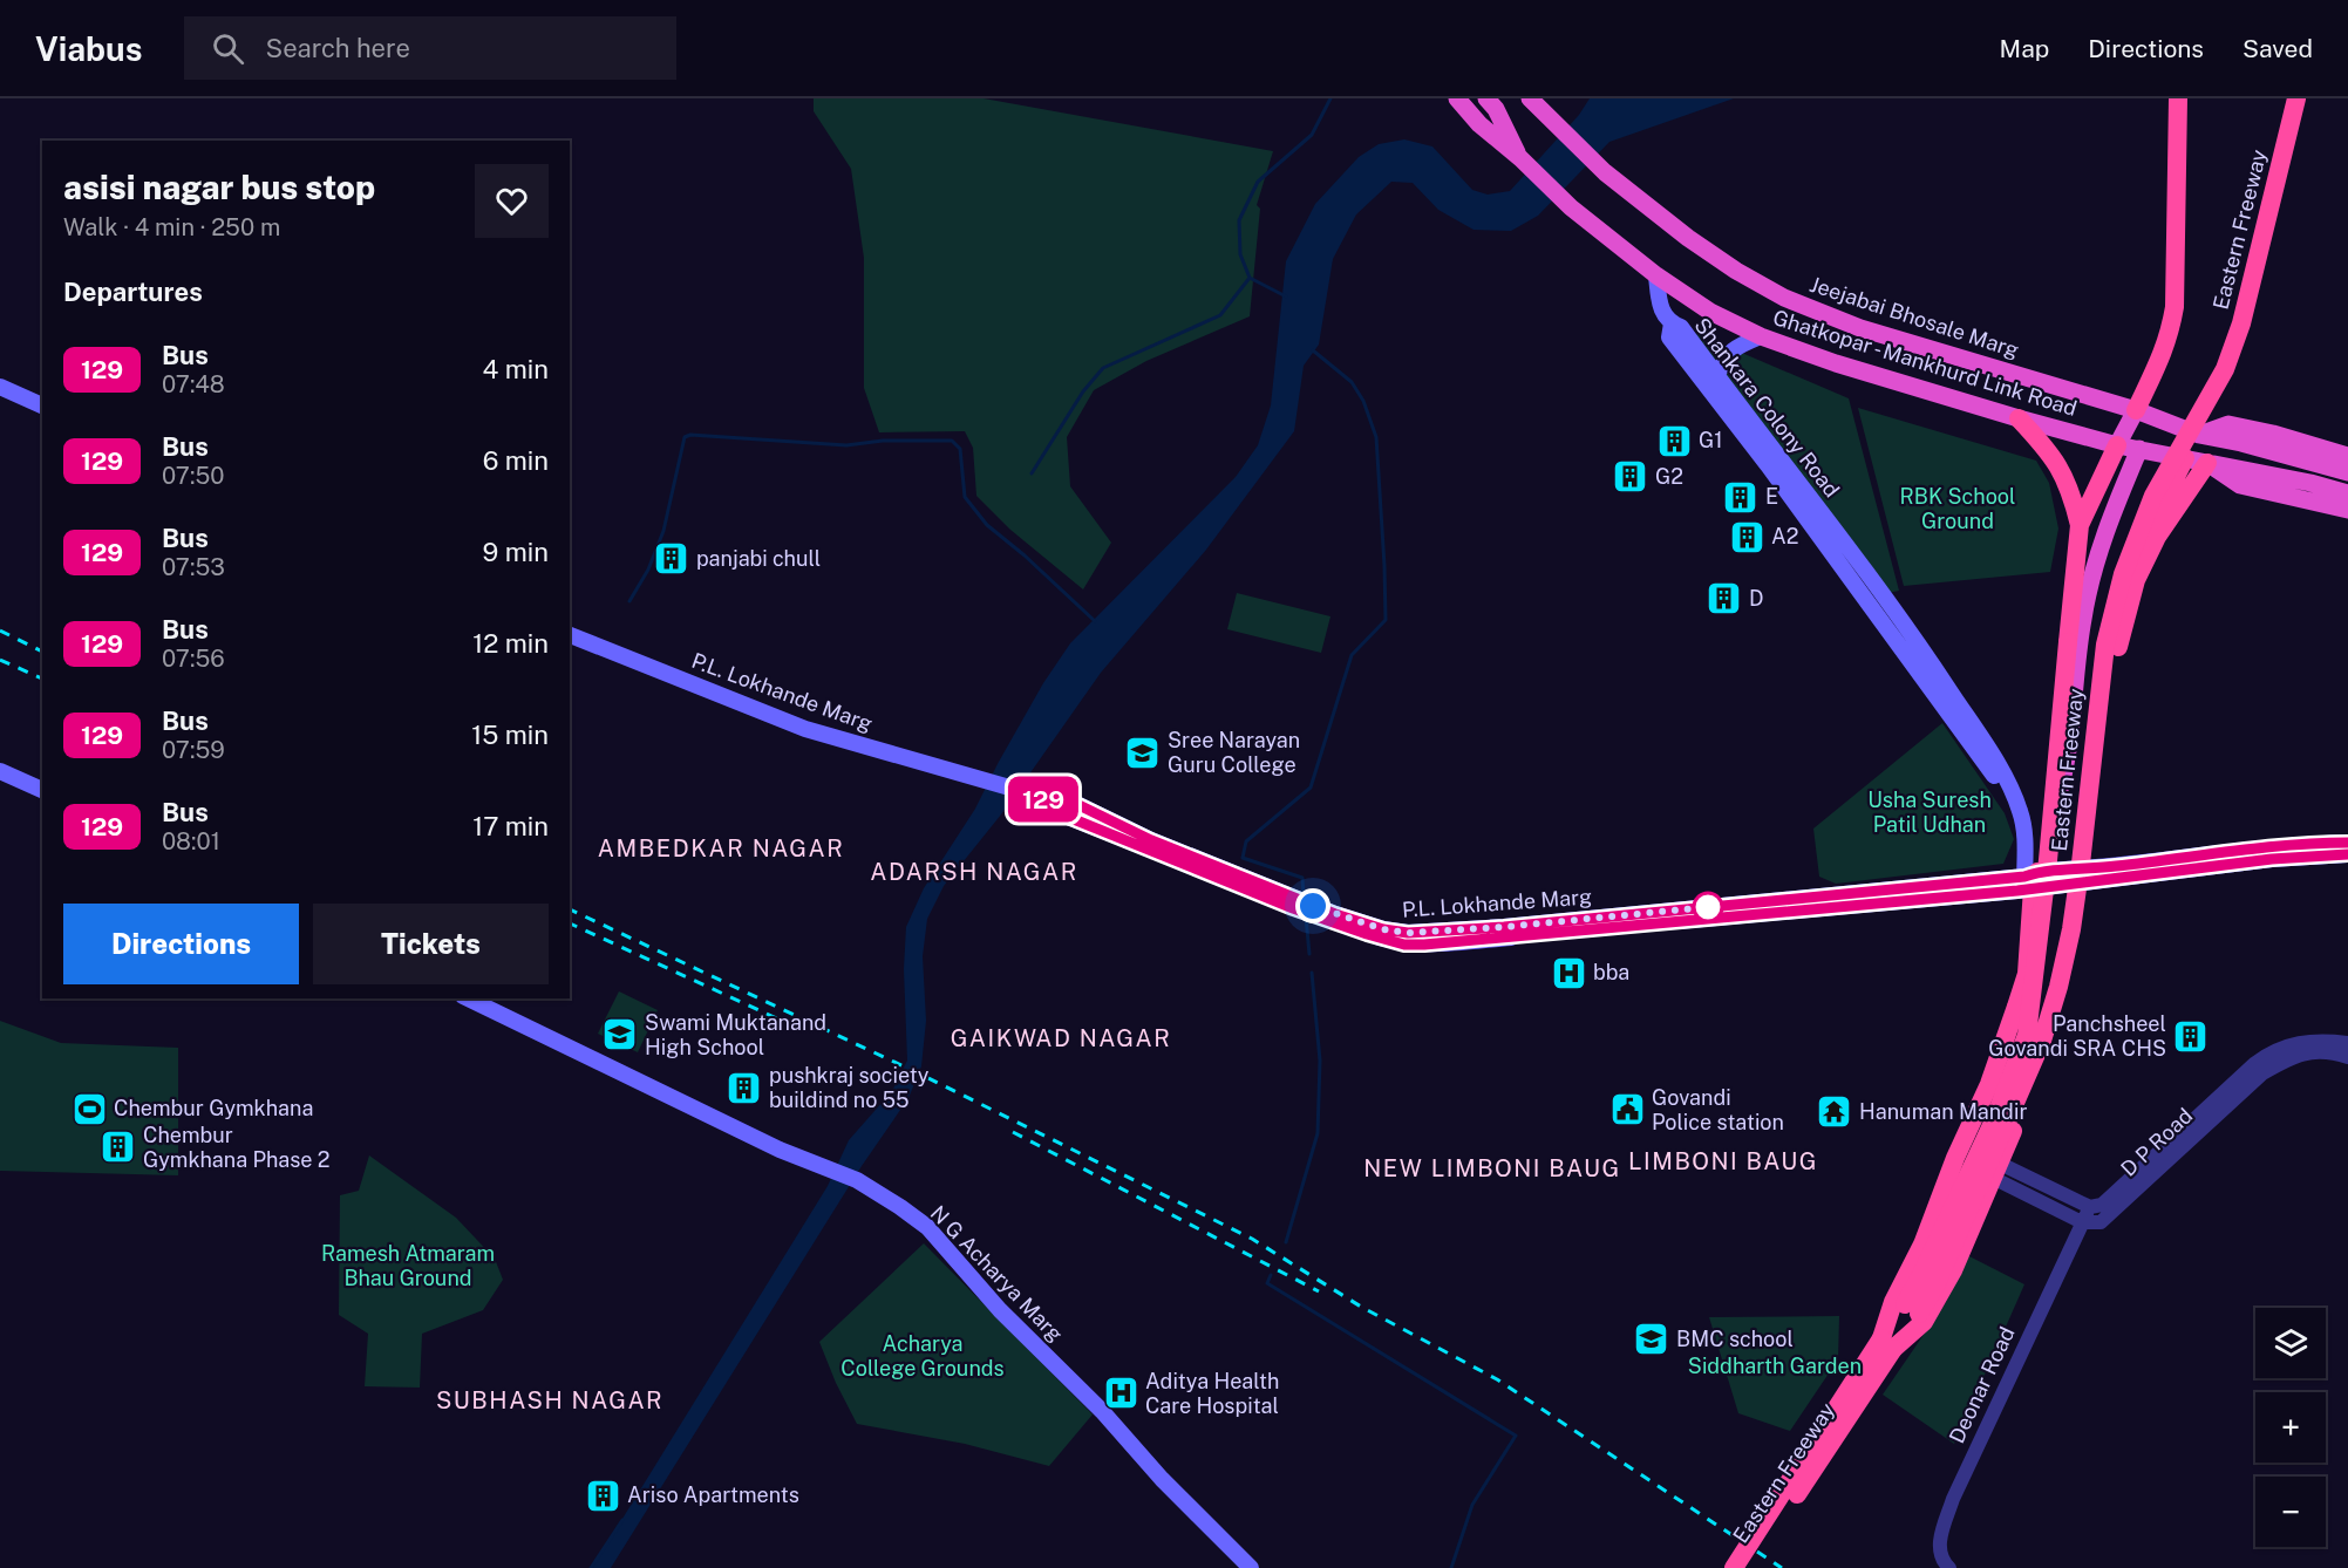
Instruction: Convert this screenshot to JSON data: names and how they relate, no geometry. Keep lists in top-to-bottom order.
{
  "streets": {
    "highway": ["Eastern Freeway", "Jeejabai Bhosale Marg", "Ghatkopar - Mankhurd Link Road"],
    "main road": ["Shankara Colony Road", "P.L. Lokhande Marg", "N G Acharya Marg"],
    "street": ["D P Road", "Deonar Road"]
  },
  "crossings": [
    ["Shankara Colony Road", "P.L. Lokhande Marg"],
    ["D P Road", "Deonar Road"]
  ],
  "districts": [
    "AMBEDKAR NAGAR",
    "ADARSH NAGAR",
    "GAIKWAD NAGAR",
    "LIMBONI BAUG",
    "NEW LIMBONI BAUG",
    "SUBHASH NAGAR"
  ],
  "parks": [
    "RBK School Ground",
    "Usha Suresh Patil Udhan",
    "Ramesh Atmaram Bhau Ground",
    "Acharya College Grounds",
    "Siddharth Garden"
  ],
  "places": {
    "building": [
      "G1",
      "G2",
      "E",
      "A2",
      "panjabi chull",
      "D",
      "Panchsheel Govandi SRA CHS",
      "pushkraj society buildind no 55",
      "Chembur Gymkhana Phase 2",
      "Ariso Apartments"
    ],
    "school or university": ["Sree Narayan Guru College", "Swami Muktanand High School", "BMC school"],
    "hospital": ["bba", "Aditya Health Care Hospital"],
    "sports": ["Chembur Gymkhana"],
    "public building": ["Govandi Police station"],
    "temple": ["Hanuman Mandir"]
  },
  "lines": ["bus line 129"],
  "page": {
    "header": "Viabus",
    "search": "Search here",
    "nav": ["Map", "Directions", "Saved"],
    "on_map": "129",
    "heading": [
      ["asisi nagar bus stop", "Walk · 4 min · 250 m"],
      "Departures"
    ],
    "list": [
      {
        "mark": "129",
        "name": "Bus",
        "note": "07:48",
        "value": "4 min"
      },
      {
        "mark": "129",
        "name": "Bus",
        "note": "07:50",
        "value": "6 min"
      },
      {
        "mark": "129",
        "name": "Bus",
        "note": "07:53",
        "value": "9 min"
      },
      {
        "mark": "129",
        "name": "Bus",
        "note": "07:56",
        "value": "12 min"
      },
      {
        "mark": "129",
        "name": "Bus",
        "note": "07:59",
        "value": "15 min"
      },
      {
        "mark": "129",
        "name": "Bus",
        "note": "08:01",
        "value": "17 min"
      }
    ],
    "buttons": ["Directions", "Tickets"],
    "map_buttons": ["+", "−"]
  }
}
